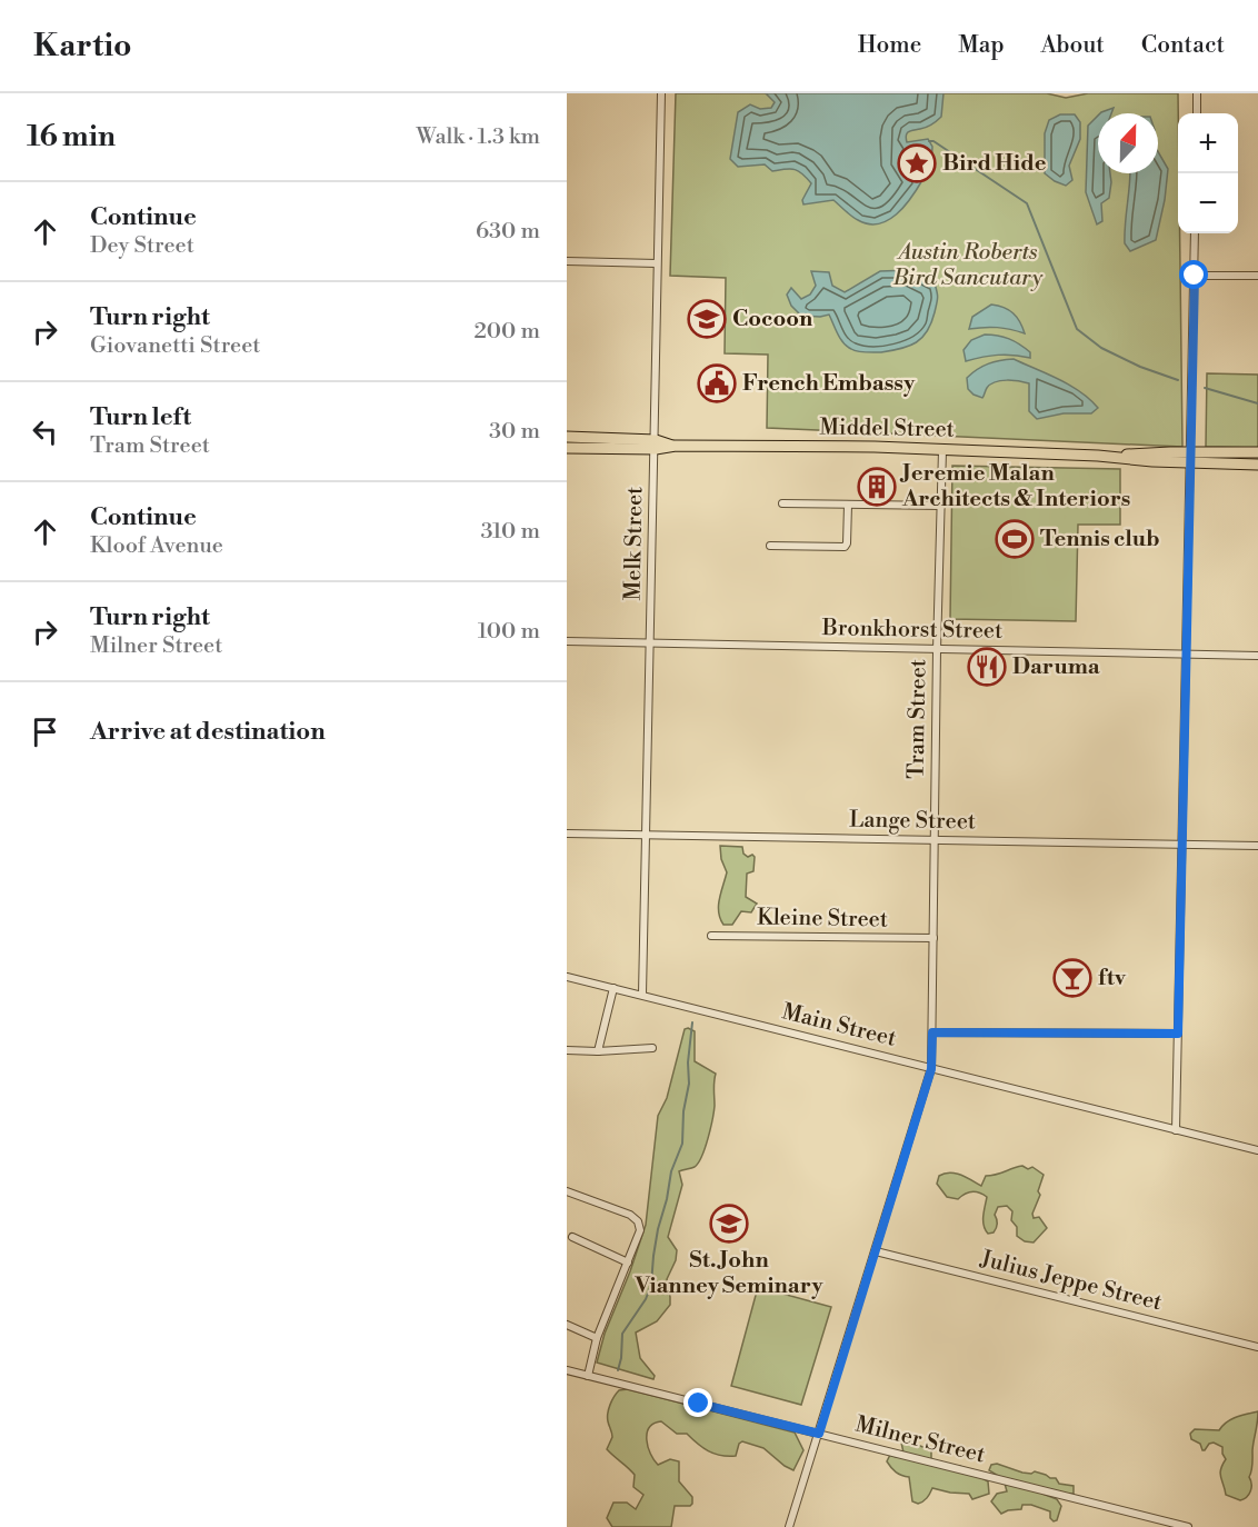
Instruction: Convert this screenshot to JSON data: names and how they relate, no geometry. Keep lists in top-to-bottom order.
{
  "streets": {
    "main road": ["Middel Street"],
    "street": [
      "Melk Street",
      "Bronkhorst Street",
      "Tram Street",
      "Lange Street",
      "Kleine Street",
      "Main Street",
      "Julius Jeppe Street",
      "Milner Street"
    ]
  },
  "crossings": [
    ["Middel Street", "Melk Street"],
    ["Middel Street", "Tram Street"],
    ["Melk Street", "Bronkhorst Street"],
    ["Melk Street", "Lange Street"],
    ["Melk Street", "Main Street"],
    ["Bronkhorst Street", "Tram Street"],
    ["Tram Street", "Lange Street"],
    ["Tram Street", "Kleine Street"],
    ["Tram Street", "Main Street"],
    ["Tram Street", "Julius Jeppe Street"],
    ["Tram Street", "Milner Street"]
  ],
  "parks": ["Austin Roberts Bird Sancutary"],
  "places": {
    "place": ["Bird Hide"],
    "school or university": ["Cocoon", "St. John Vianney Seminary"],
    "public building": ["French Embassy"],
    "building": ["Jeremie Malan Architects & Interiors"],
    "sports": ["Tennis club"],
    "restaurant": ["Daruma"],
    "bar": ["ftv"]
  },
  "north": "top",
  "page": {
    "header": "Kartio",
    "nav": [
      "Home",
      "Map",
      "About",
      "Contact"
    ],
    "heading": ["16 min", "Walk · 1.3 km"],
    "map_buttons": ["+", "−"],
    "list": [
      ["Continue", "Dey Street", "630 m"],
      ["Turn right", "Giovanetti Street", "200 m"],
      ["Turn left", "Tram Street", "30 m"],
      ["Continue", "Kloof Avenue", "310 m"],
      ["Turn right", "Milner Street", "100 m"],
      "Arrive at destination"
    ]
  }
}
